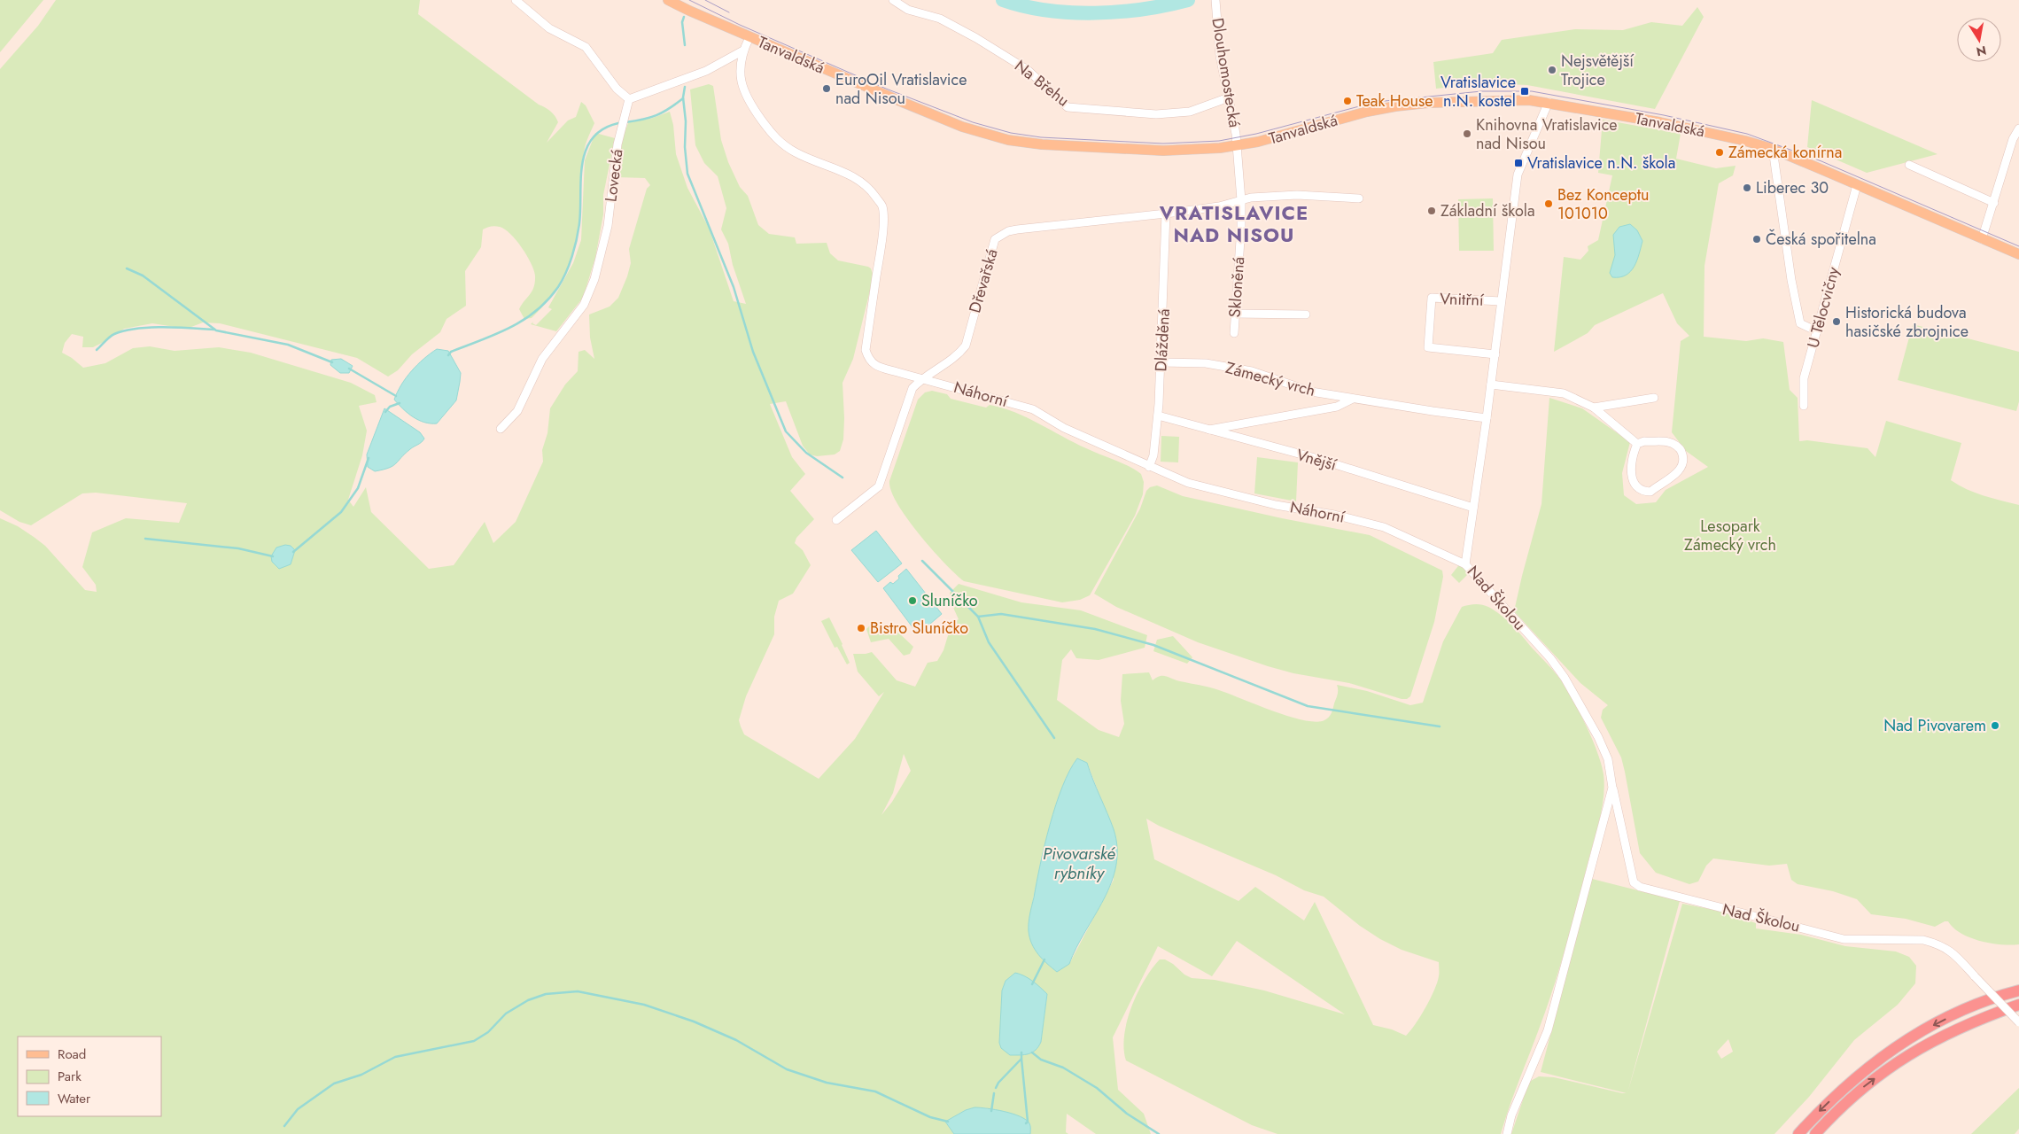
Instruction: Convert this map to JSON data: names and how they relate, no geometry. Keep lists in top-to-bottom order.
{
  "streets": {
    "main road": ["Tanvaldská"],
    "street": [
      "Dlouhomostecká",
      "Na Břehu",
      "Lovecká",
      "Dřevařská",
      "Skloněná",
      "Vnitřní",
      "U Tělocvičny",
      "Dlážděná",
      "Zámecký vrch",
      "Náhorní",
      "Vnější",
      "Nad Školou"
    ]
  },
  "crossings": [
    ["Tanvaldská", "Dlouhomostecká"],
    ["Tanvaldská", "U Tělocvičny"],
    ["Tanvaldská", "Náhorní"],
    ["Tanvaldská", "Nad Školou"],
    ["Dlouhomostecká", "Na Břehu"],
    ["Dřevařská", "Skloněná"],
    ["Dřevařská", "Dlážděná"],
    ["Dřevařská", "Náhorní"],
    ["Vnitřní", "Nad Školou"],
    ["Dlážděná", "Zámecký vrch"],
    ["Dlážděná", "Náhorní"],
    ["Dlážděná", "Vnější"],
    ["Zámecký vrch", "Vnější"],
    ["Zámecký vrch", "Nad Školou"],
    ["Náhorní", "Nad Školou"],
    ["Vnější", "Nad Školou"]
  ],
  "districts": ["VRATISLAVICE NAD NISOU"],
  "water": ["Pivovarské rybníky"],
  "parks": ["Lesopark Zámecký vrch"],
  "places": {
    "other": [
      "Nejsvětější Trojice",
      "EuroOil Vratislavice nad Nisou",
      "Teak House",
      "Knihovna Vratislavice nad Nisou",
      "Zámecká konírna",
      "Liberec 30",
      "Bez Konceptu 101010",
      "Základní škola",
      "Česká spořitelna",
      "Historická budova hasičské zbrojnice",
      "Sluníčko",
      "Bistro Sluníčko",
      "Nad Pivovarem"
    ],
    "transit": ["Vratislavice n.N. kostel", "Vratislavice n.N. škola"]
  },
  "legend": ["Road", "Park", "Water"],
  "north": "bottom"
}
